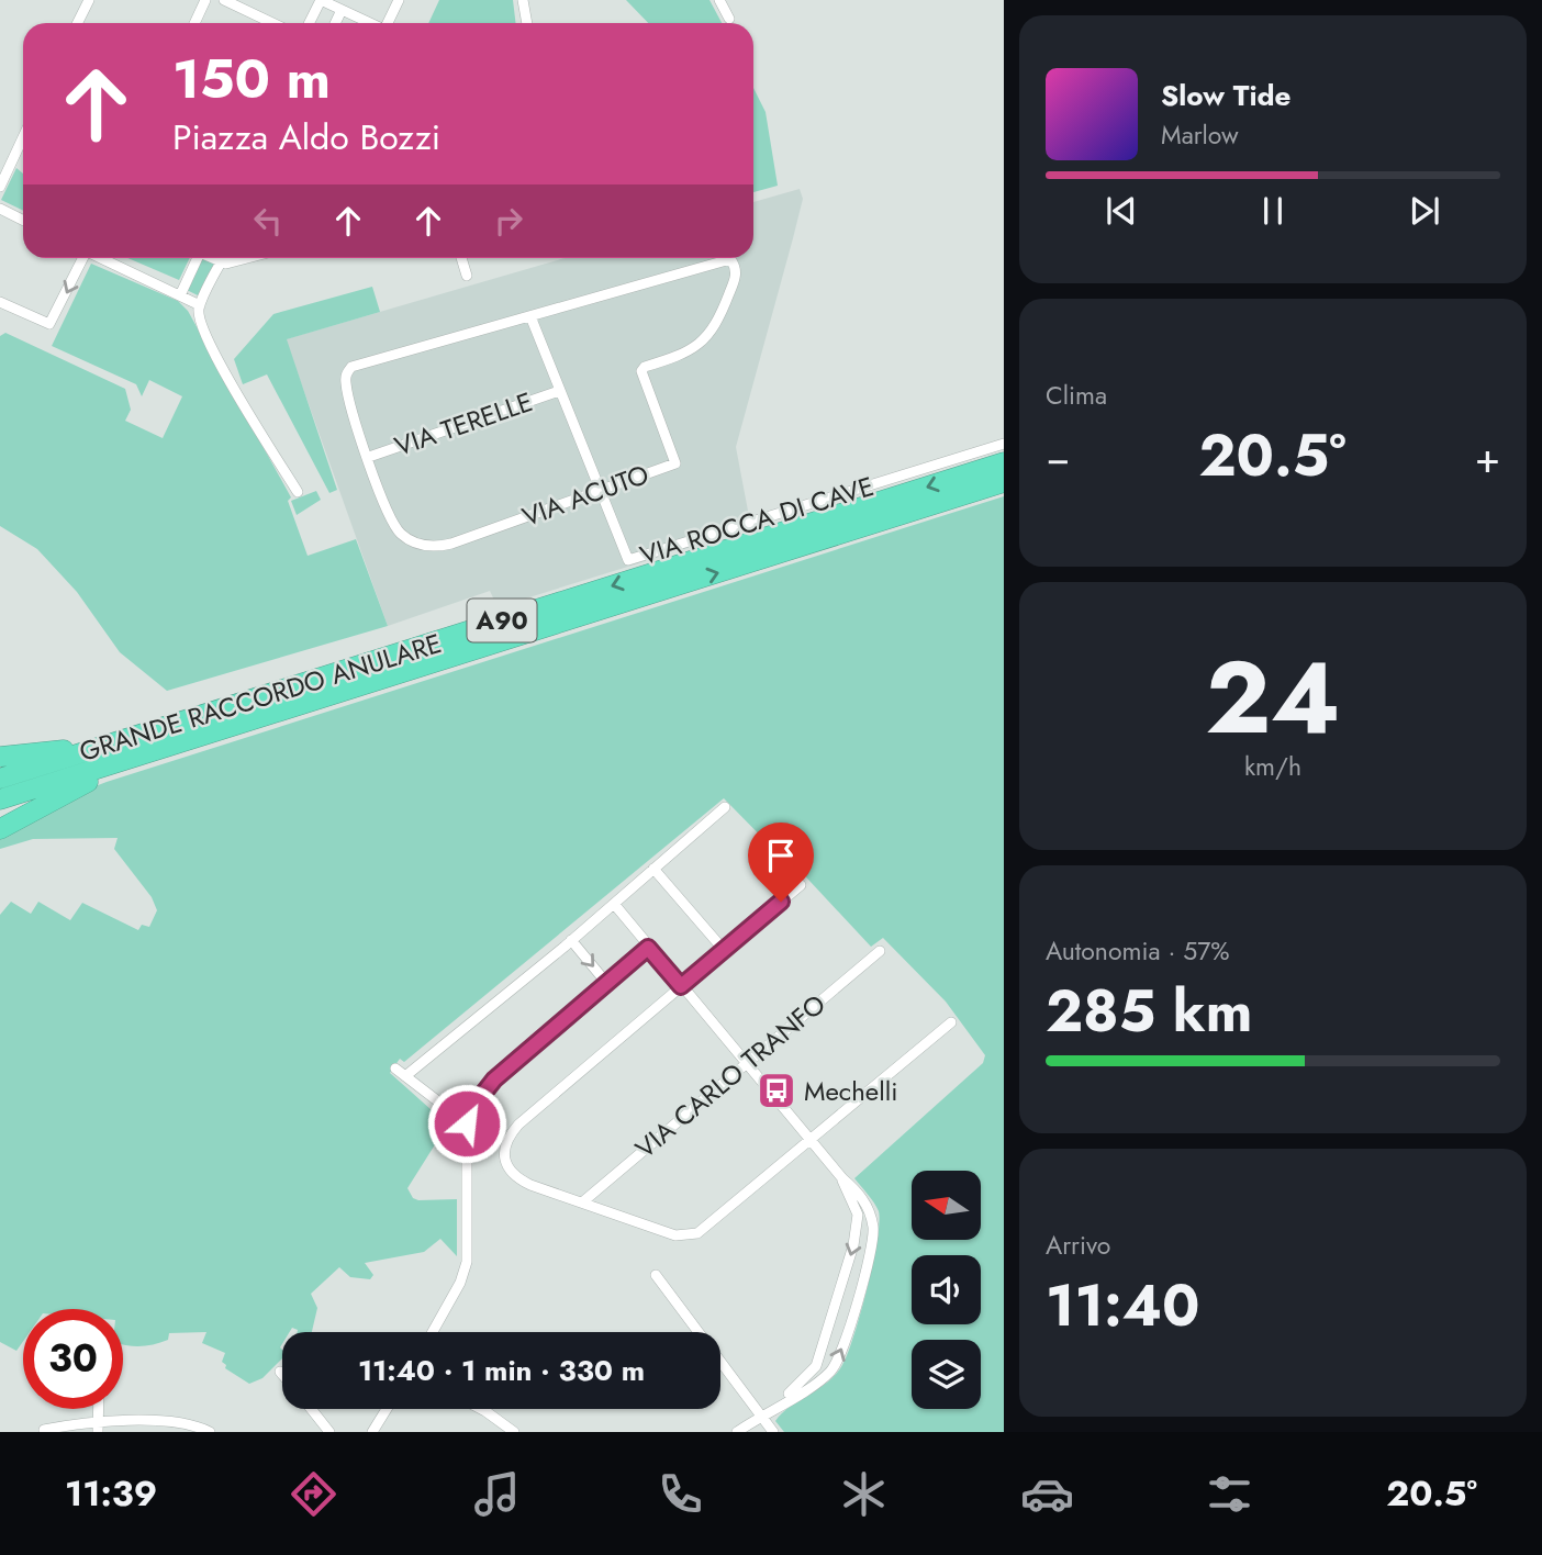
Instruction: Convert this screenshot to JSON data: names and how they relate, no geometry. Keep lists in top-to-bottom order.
{
  "streets": {
    "highway": ["A90", "GRANDE RACCORDO ANULARE"],
    "street": [
      "VIA TERELLE",
      "VIA ACUTO",
      "VIA ROCCA DI CAVE",
      "VIA CARLO TRANFO"
    ]
  },
  "crossings": [
    ["VIA TERELLE", "VIA ACUTO"],
    ["VIA TERELLE", "VIA ROCCA DI CAVE"],
    ["VIA ACUTO", "VIA ROCCA DI CAVE"]
  ],
  "places": {
    "bus stop": ["Mechelli"]
  },
  "north": "left",
  "page": {
    "turn": ["150 m", "Piazza Aldo Bozzi"],
    "song": ["Slow Tide", "Marlow"],
    "tile": [
      "Clima",
      ["24", "km/h"],
      ["Autonomia · 57%", "285 km"],
      ["Arrivo", "11:40"]
    ],
    "heat": ["−", "20.5°", "+"],
    "limit": "30",
    "trip": "11:40 · 1 min · 330 m",
    "tabs": ["11:39", "20.5°"]
  }
}
